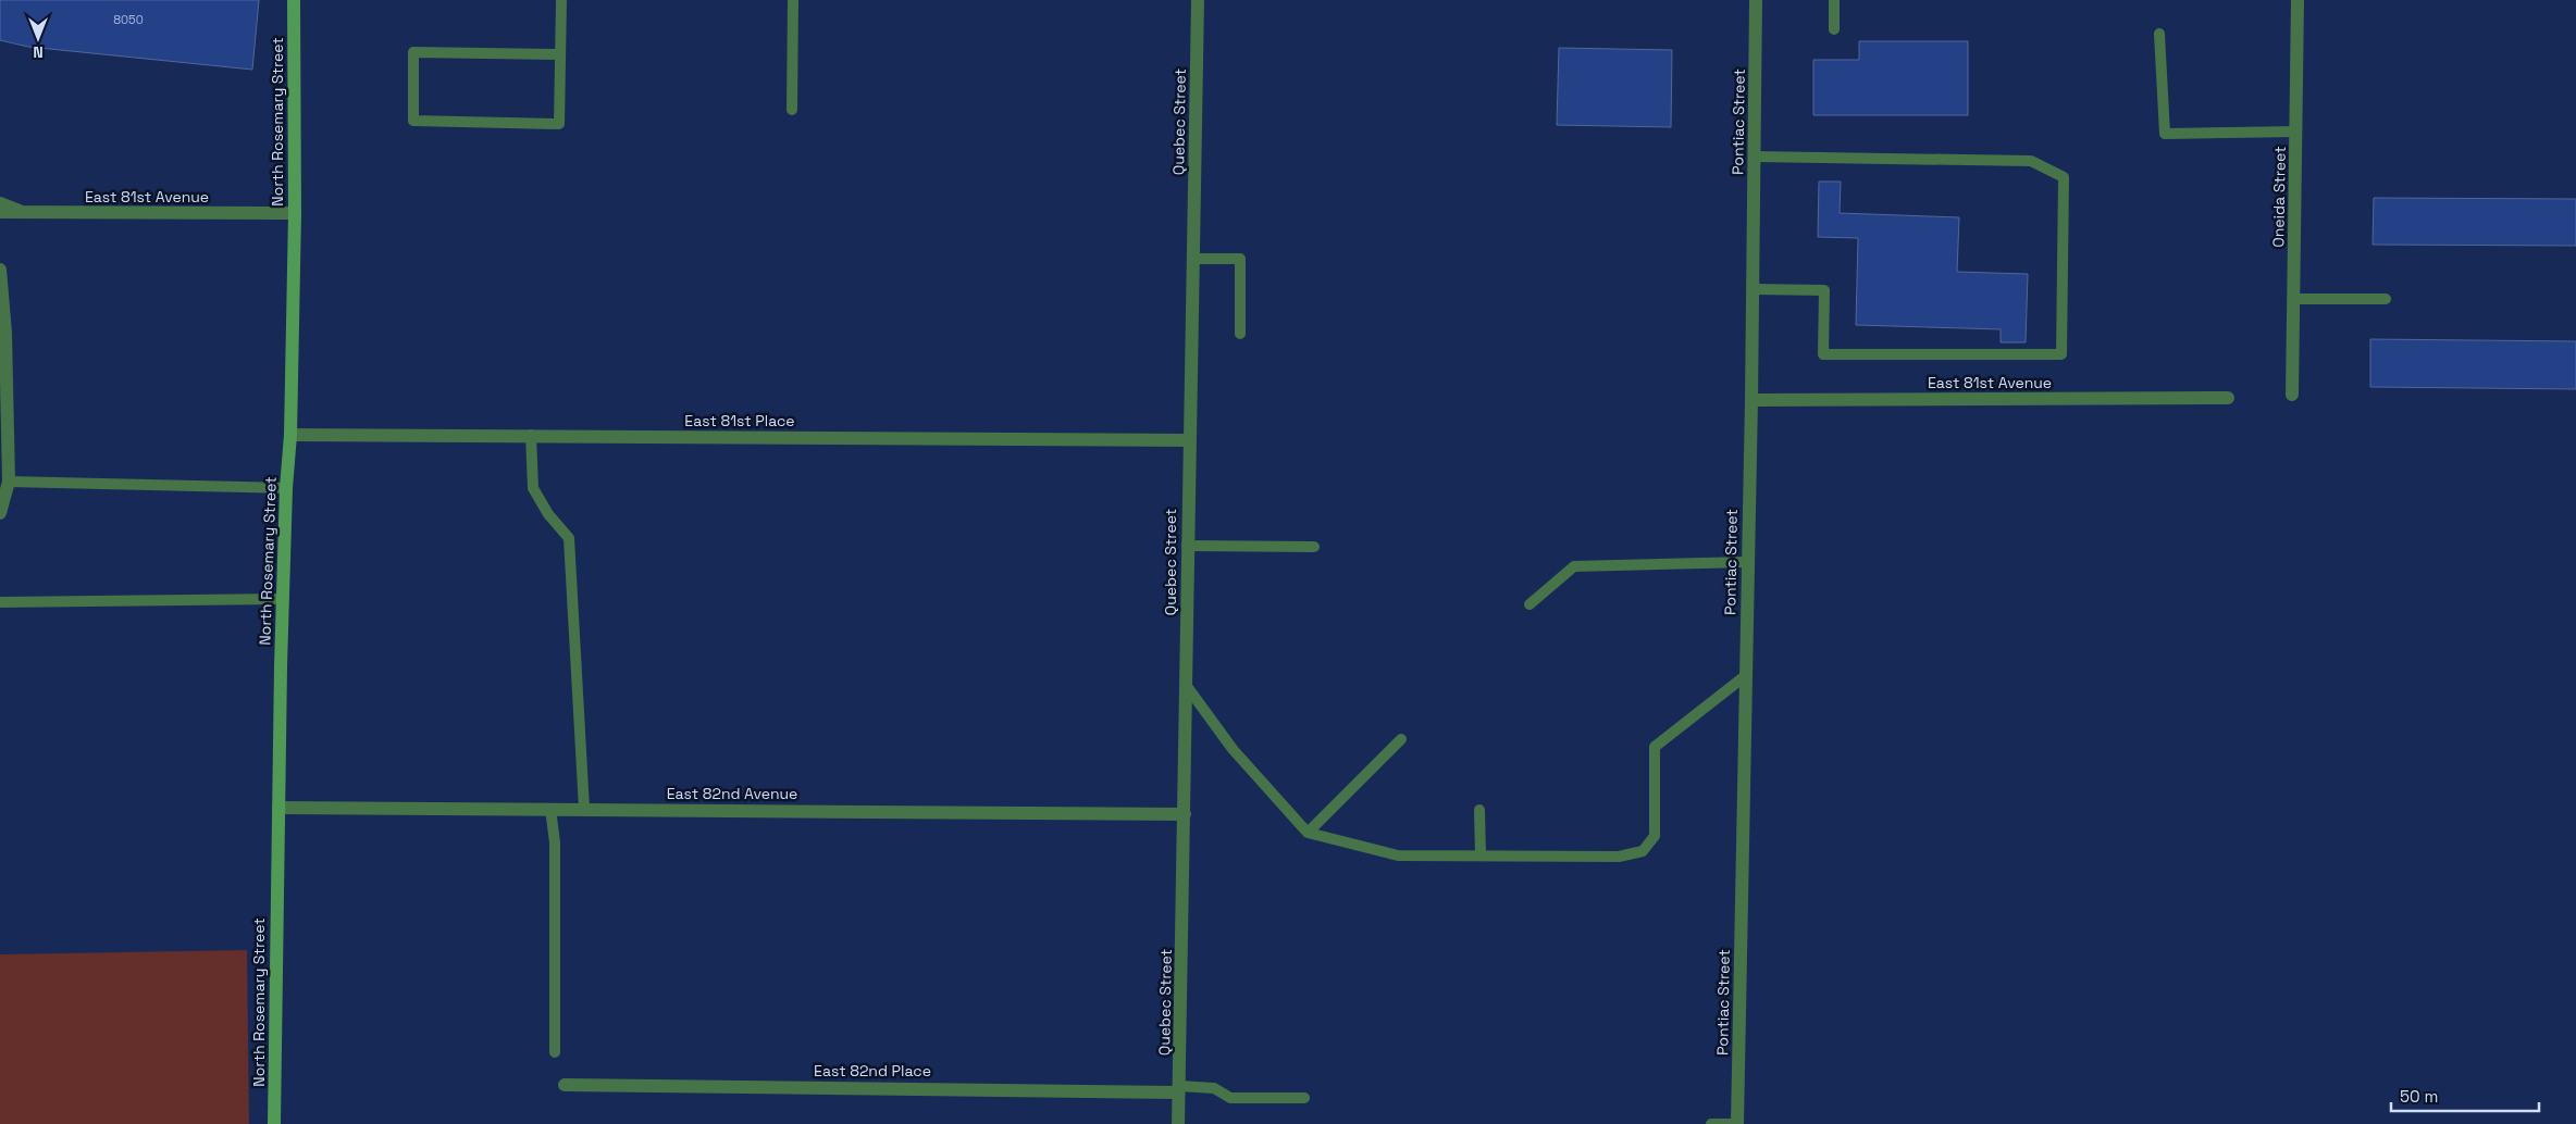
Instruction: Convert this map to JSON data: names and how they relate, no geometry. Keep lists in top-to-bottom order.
{
  "streets": {
    "main road": ["North Rosemary Street"],
    "street": [
      "Quebec Street",
      "Pontiac Street",
      "East 81st Avenue",
      "Oneida Street",
      "East 81st Place",
      "East 82nd Avenue",
      "East 82nd Place"
    ]
  },
  "crossings": [
    ["North Rosemary Street", "East 81st Avenue"],
    ["North Rosemary Street", "East 81st Place"],
    ["North Rosemary Street", "East 82nd Avenue"],
    ["Quebec Street", "East 81st Place"],
    ["Quebec Street", "East 82nd Avenue"],
    ["Quebec Street", "East 82nd Place"],
    ["Pontiac Street", "East 81st Avenue"]
  ],
  "house_numbers": ["8050"],
  "scale_bar": "50 m",
  "north": "bottom"
}
